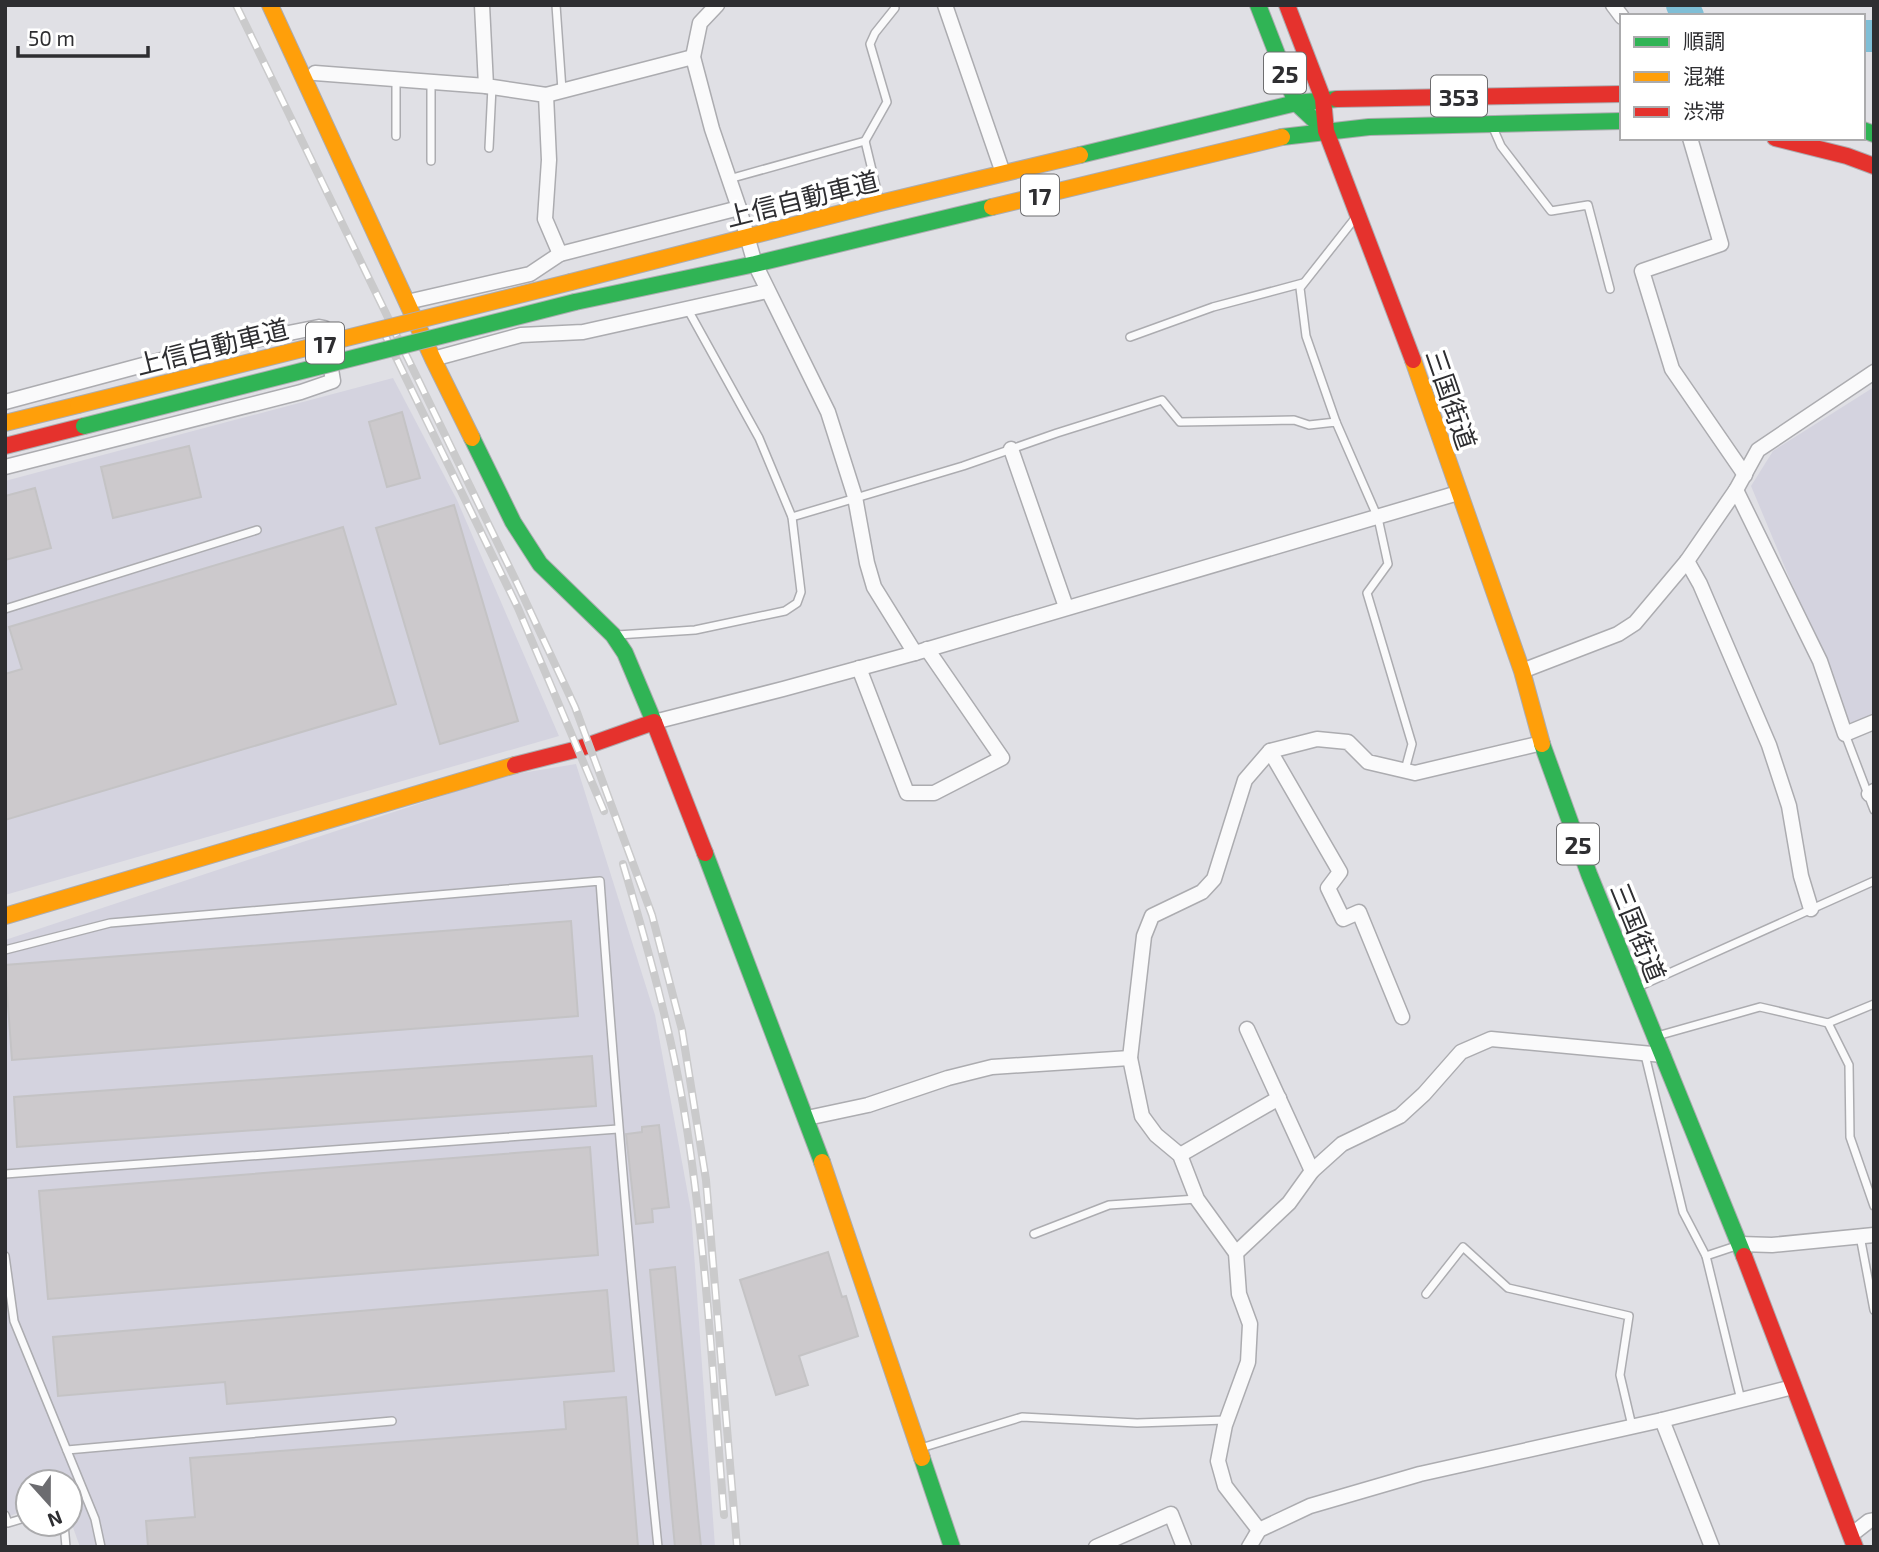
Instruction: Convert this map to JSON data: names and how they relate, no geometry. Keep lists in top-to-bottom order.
{
  "streets": {
    "main road": [
      "25",
      "353",
      "17",
      "上信自動車道",
      "三国街道"
    ]
  },
  "crossings": [
    ["25", "上信自動車道"],
    ["25", "三国街道"],
    ["上信自動車道", "三国街道"]
  ],
  "legend": ["順調", "混雑", "渋滞"],
  "scale_bar": "50 m",
  "north": "bottom"
}
